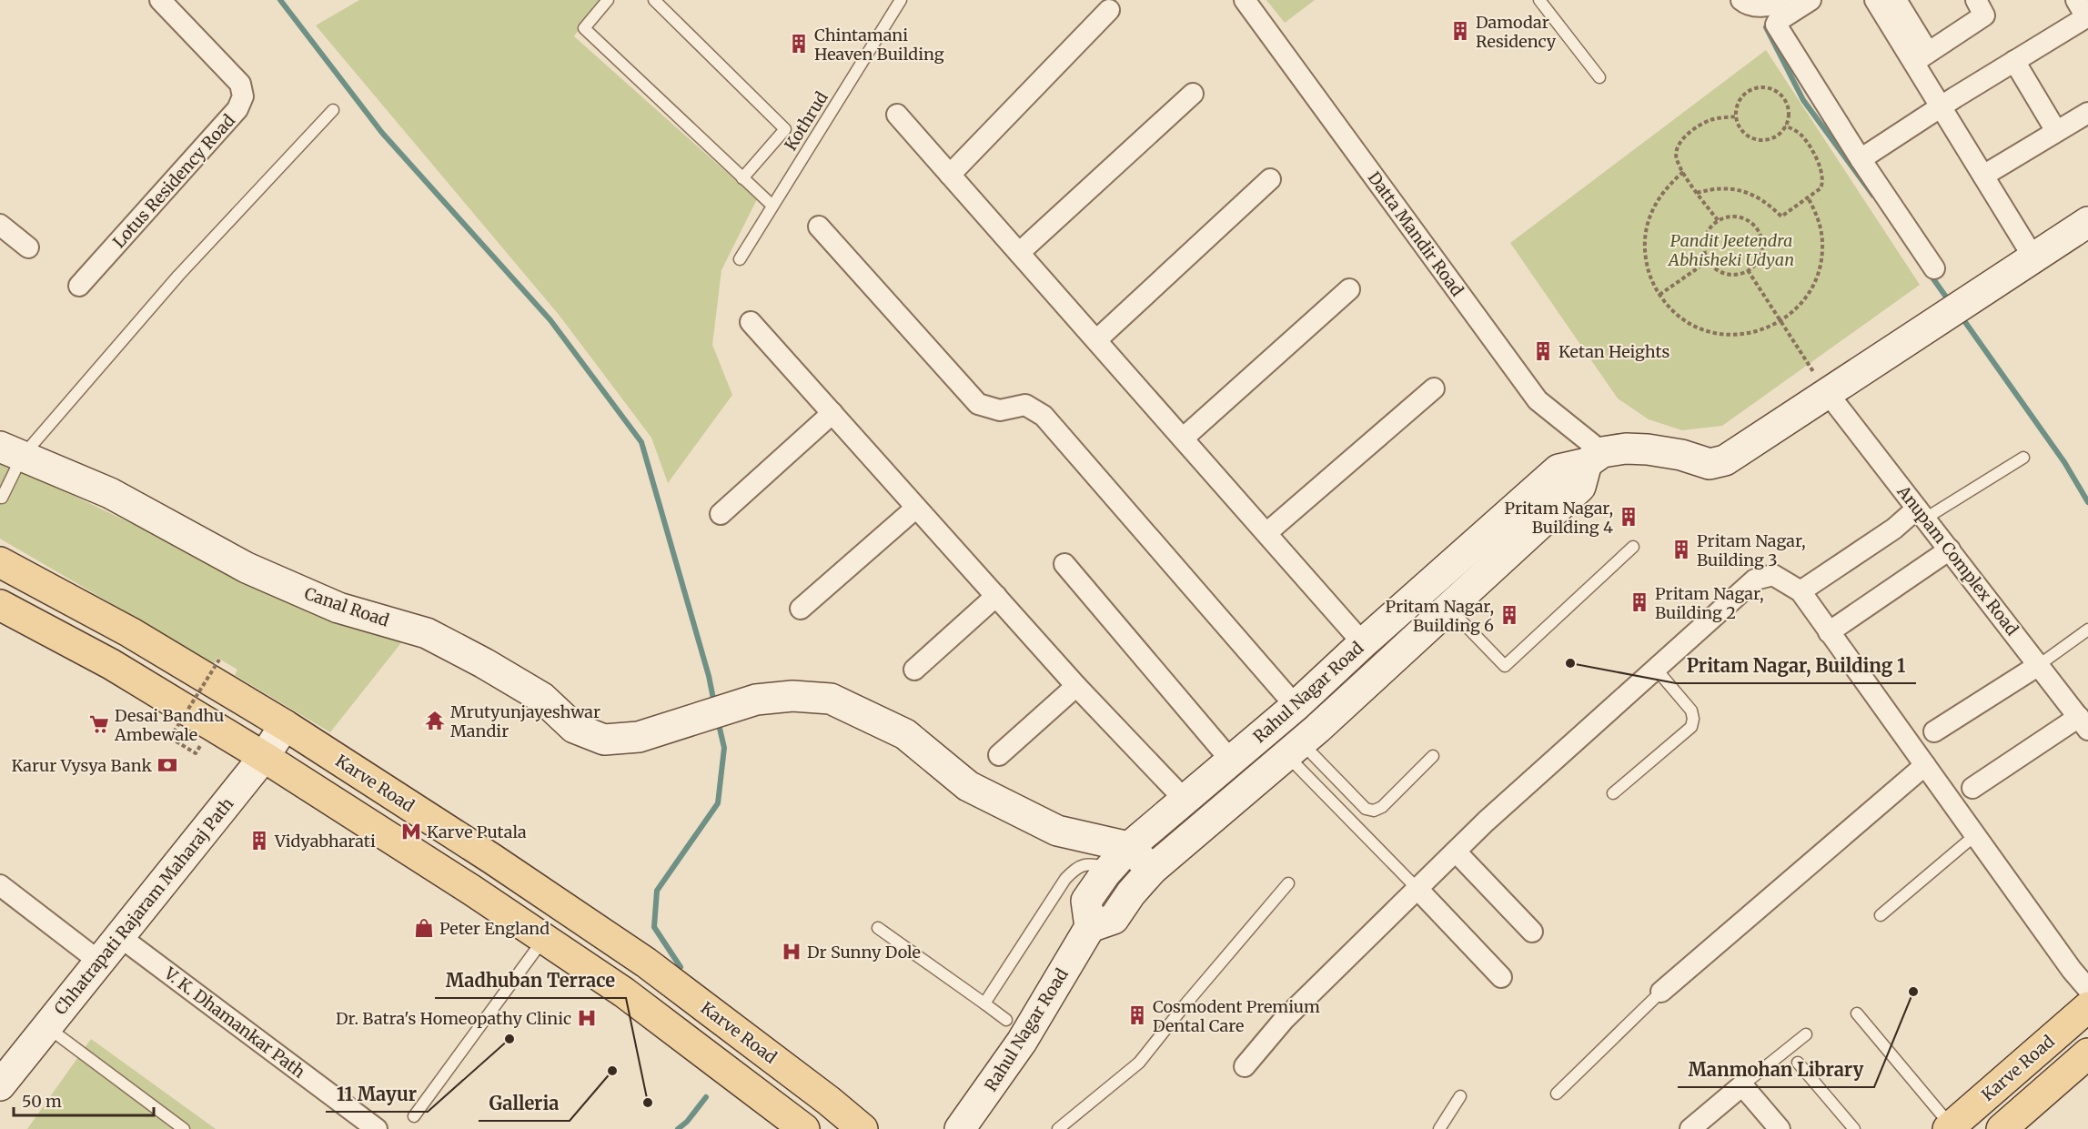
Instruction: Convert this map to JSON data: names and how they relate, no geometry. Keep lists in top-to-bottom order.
{
  "streets": {
    "main road": ["Karve Road"],
    "street": [
      "Lotus Residency Road",
      "Datta Mandir Road",
      "Anupam Complex Road",
      "Canal Road",
      "Rahul Nagar Road",
      "Chhatrapati Rajaram Maharaj Path",
      "V. K. Dhamankar Path"
    ],
    "lane": ["Kothrud"]
  },
  "crossings": [
    ["Datta Mandir Road", "Rahul Nagar Road"],
    ["Canal Road", "Rahul Nagar Road"],
    ["Karve Road", "Chhatrapati Rajaram Maharaj Path"],
    ["Chhatrapati Rajaram Maharaj Path", "V. K. Dhamankar Path"]
  ],
  "parks": ["Pandit Jeetendra Abhisheki Udyan"],
  "places": {
    "building": [
      "Damodar Residency",
      "Chintamani Heaven Building",
      "Ketan Heights",
      "Pritam Nagar, Building 4",
      "Pritam Nagar, Building 3",
      "Pritam Nagar, Building 2",
      "Pritam Nagar, Building 6",
      "Vidyabharati",
      "Cosmodent Premium Dental Care"
    ],
    "other": [
      "Pritam Nagar, Building 1",
      "Manmohan Library",
      "11 Mayur",
      "Galleria",
      "Madhuban Terrace"
    ],
    "temple": ["Mrutyunjayeshwar Mandir"],
    "supermarket": ["Desai Bandhu Ambewale"],
    "bank": ["Karur Vysya Bank"],
    "metro station": ["Karve Putala"],
    "shop": ["Peter England"],
    "hospital": ["Dr Sunny Dole", "Dr. Batra's Homeopathy Clinic"]
  },
  "scale_bar": "50 m"
}
